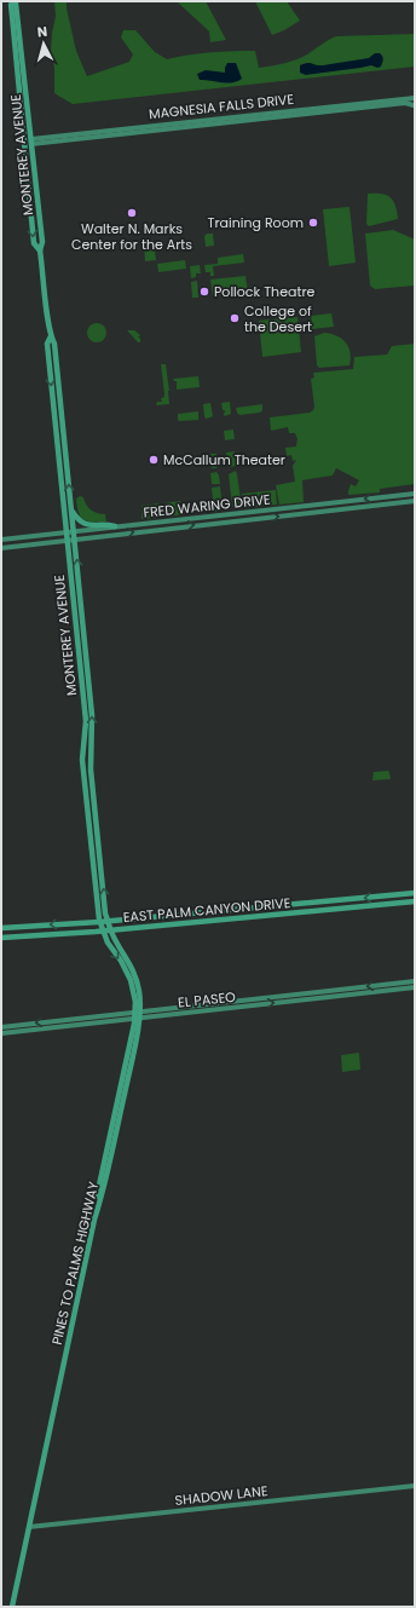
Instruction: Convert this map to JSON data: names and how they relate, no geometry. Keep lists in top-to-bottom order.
{
  "streets": {
    "main road": ["MONTEREY AVENUE", "EAST PALM CANYON DRIVE", "PINES TO PALMS HIGHWAY"],
    "street": [
      "MAGNESIA FALLS DRIVE",
      "FRED WARING DRIVE",
      "EL PASEO",
      "SHADOW LANE"
    ]
  },
  "crossings": [
    ["MAGNESIA FALLS DRIVE", "MONTEREY AVENUE"],
    ["MONTEREY AVENUE", "FRED WARING DRIVE"],
    ["MONTEREY AVENUE", "EAST PALM CANYON DRIVE"],
    ["MONTEREY AVENUE", "PINES TO PALMS HIGHWAY"],
    ["EAST PALM CANYON DRIVE", "PINES TO PALMS HIGHWAY"],
    ["EL PASEO", "PINES TO PALMS HIGHWAY"],
    ["PINES TO PALMS HIGHWAY", "SHADOW LANE"]
  ],
  "places": [
    "Walter N. Marks Center for the Arts",
    "Training Room",
    "Pollock Theatre",
    "College of the Desert",
    "McCallum Theater"
  ],
  "north": "top"
}
